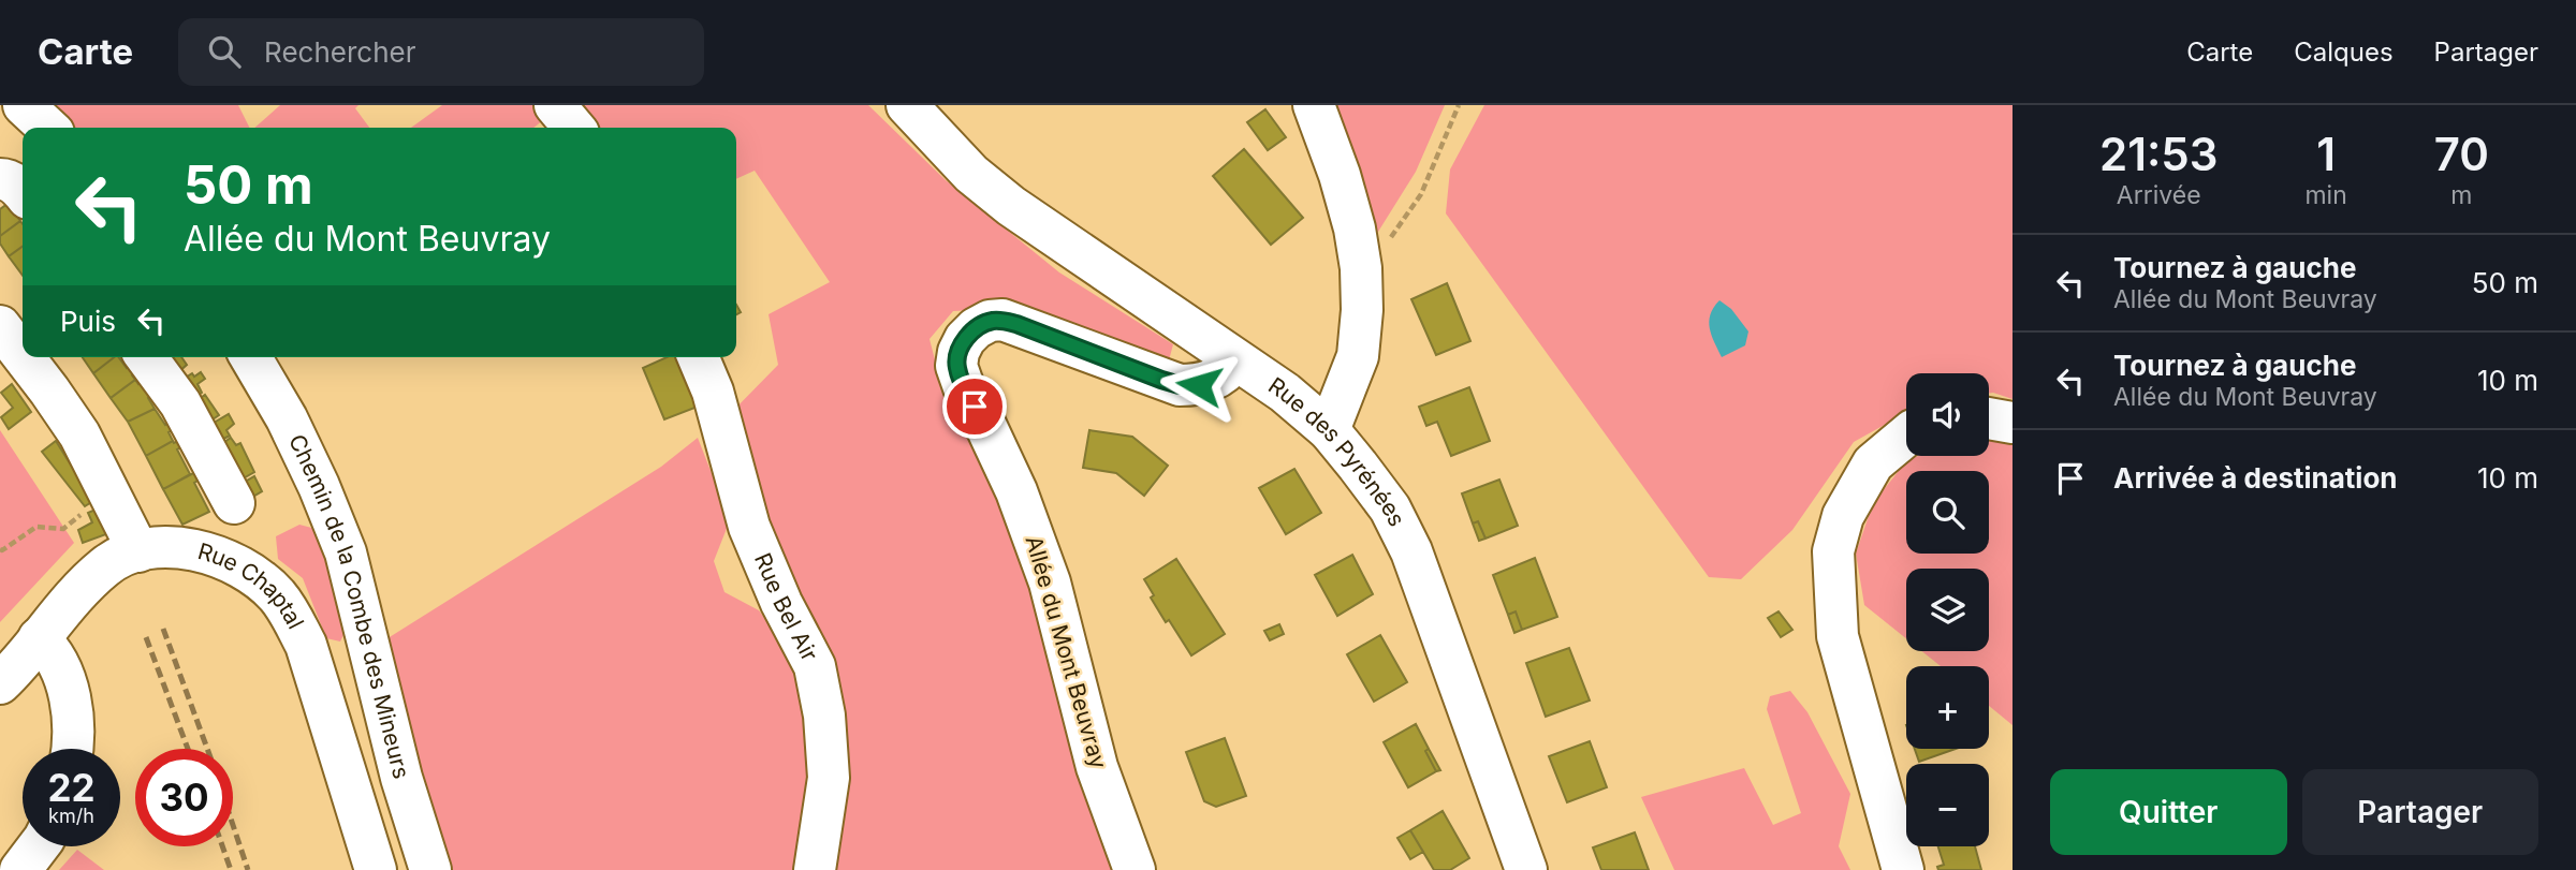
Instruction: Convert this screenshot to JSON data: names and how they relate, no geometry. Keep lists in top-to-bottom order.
{
  "streets": {
    "street": [
      "Rue des Pyrénées",
      "Rue Chaptal",
      "Chemin de la Combe des Mineurs",
      "Rue Bel Air",
      "Allée du Mont Beuvray"
    ]
  },
  "crossings": [
    ["Rue des Pyrénées", "Allée du Mont Beuvray"]
  ],
  "page": {
    "header": "Carte",
    "search": "Rechercher",
    "nav": ["Carte", "Calques", "Partager"],
    "eta": [
      "21:53",
      "Arrivée",
      "1",
      "min",
      "70",
      "m"
    ],
    "turn": ["50 m", "Allée du Mont Beuvray"],
    "list": [
      {
        "name": "Tournez à gauche",
        "note": "Allée du Mont Beuvray",
        "value": "50 m"
      },
      {
        "name": "Tournez à gauche",
        "note": "Allée du Mont Beuvray",
        "value": "10 m"
      },
      {
        "name": "Arrivée à destination",
        "value": "10 m"
      }
    ],
    "then": "Puis",
    "map_buttons": ["+", "−"],
    "speed": "22 km/h",
    "limit": "30",
    "buttons": ["Quitter", "Partager"]
  }
}
